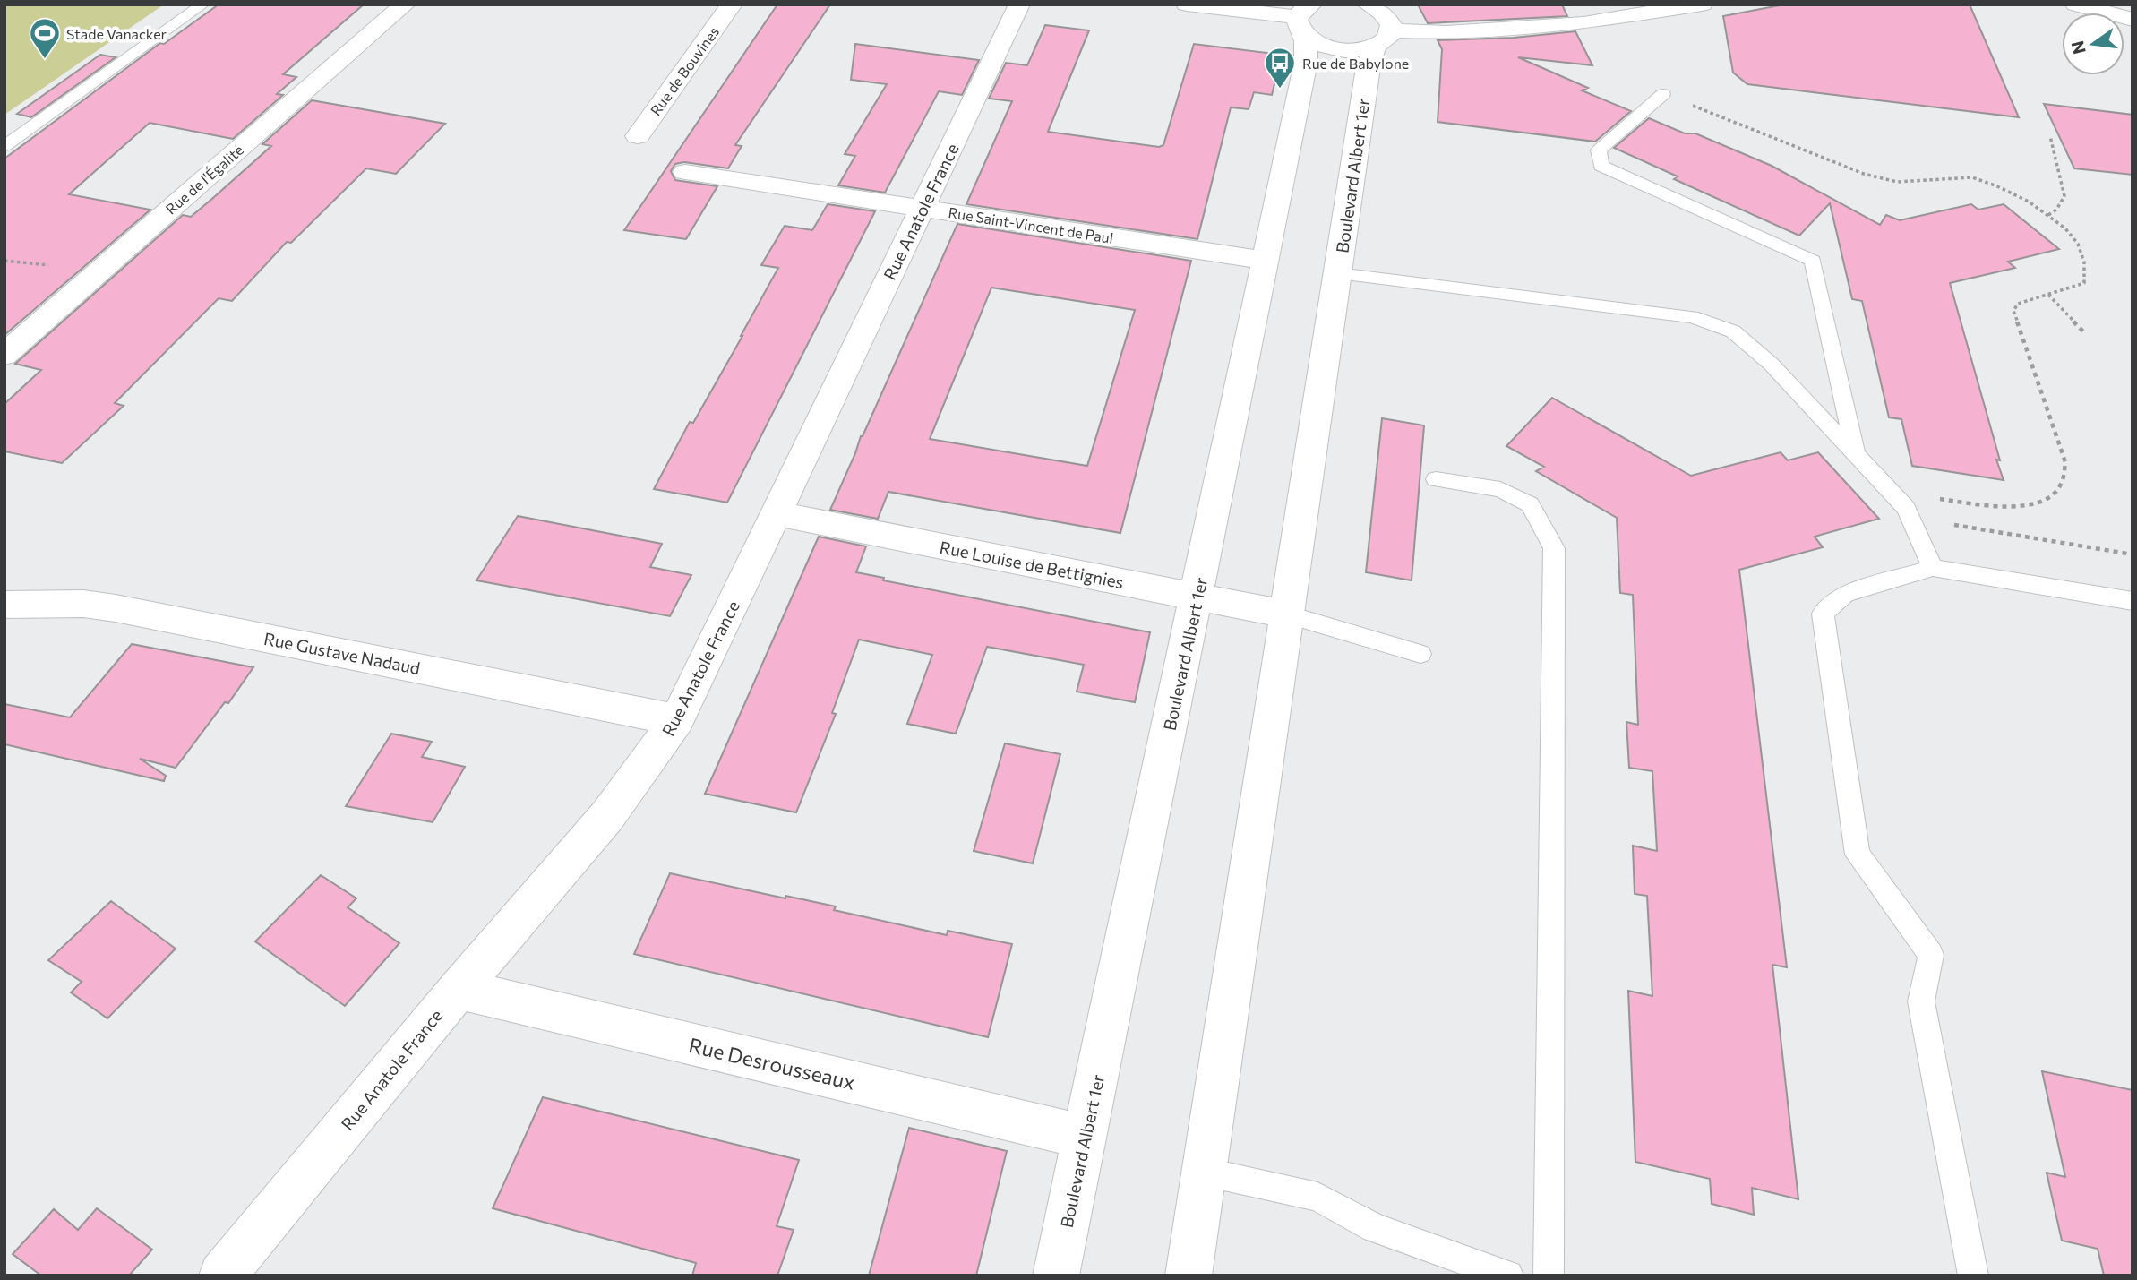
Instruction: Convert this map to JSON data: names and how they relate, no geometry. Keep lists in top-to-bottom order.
{
  "streets": {
    "street": [
      "Rue de Bouvines",
      "Boulevard Albert 1er",
      "Rue de l'Égalité",
      "Rue Anatole France",
      "Rue Saint-Vincent de Paul",
      "Rue Louise de Bettignies",
      "Rue Gustave Nadaud",
      "Rue Desrousseaux"
    ]
  },
  "crossings": [
    ["Boulevard Albert 1er", "Rue Saint-Vincent de Paul"],
    ["Boulevard Albert 1er", "Rue Louise de Bettignies"],
    ["Boulevard Albert 1er", "Rue Desrousseaux"],
    ["Rue Anatole France", "Rue Saint-Vincent de Paul"],
    ["Rue Anatole France", "Rue Louise de Bettignies"],
    ["Rue Anatole France", "Rue Gustave Nadaud"],
    ["Rue Anatole France", "Rue Desrousseaux"]
  ],
  "places": {
    "sports": ["Stade Vanacker"],
    "bus stop": ["Rue de Babylone"]
  },
  "north": "left"
}
